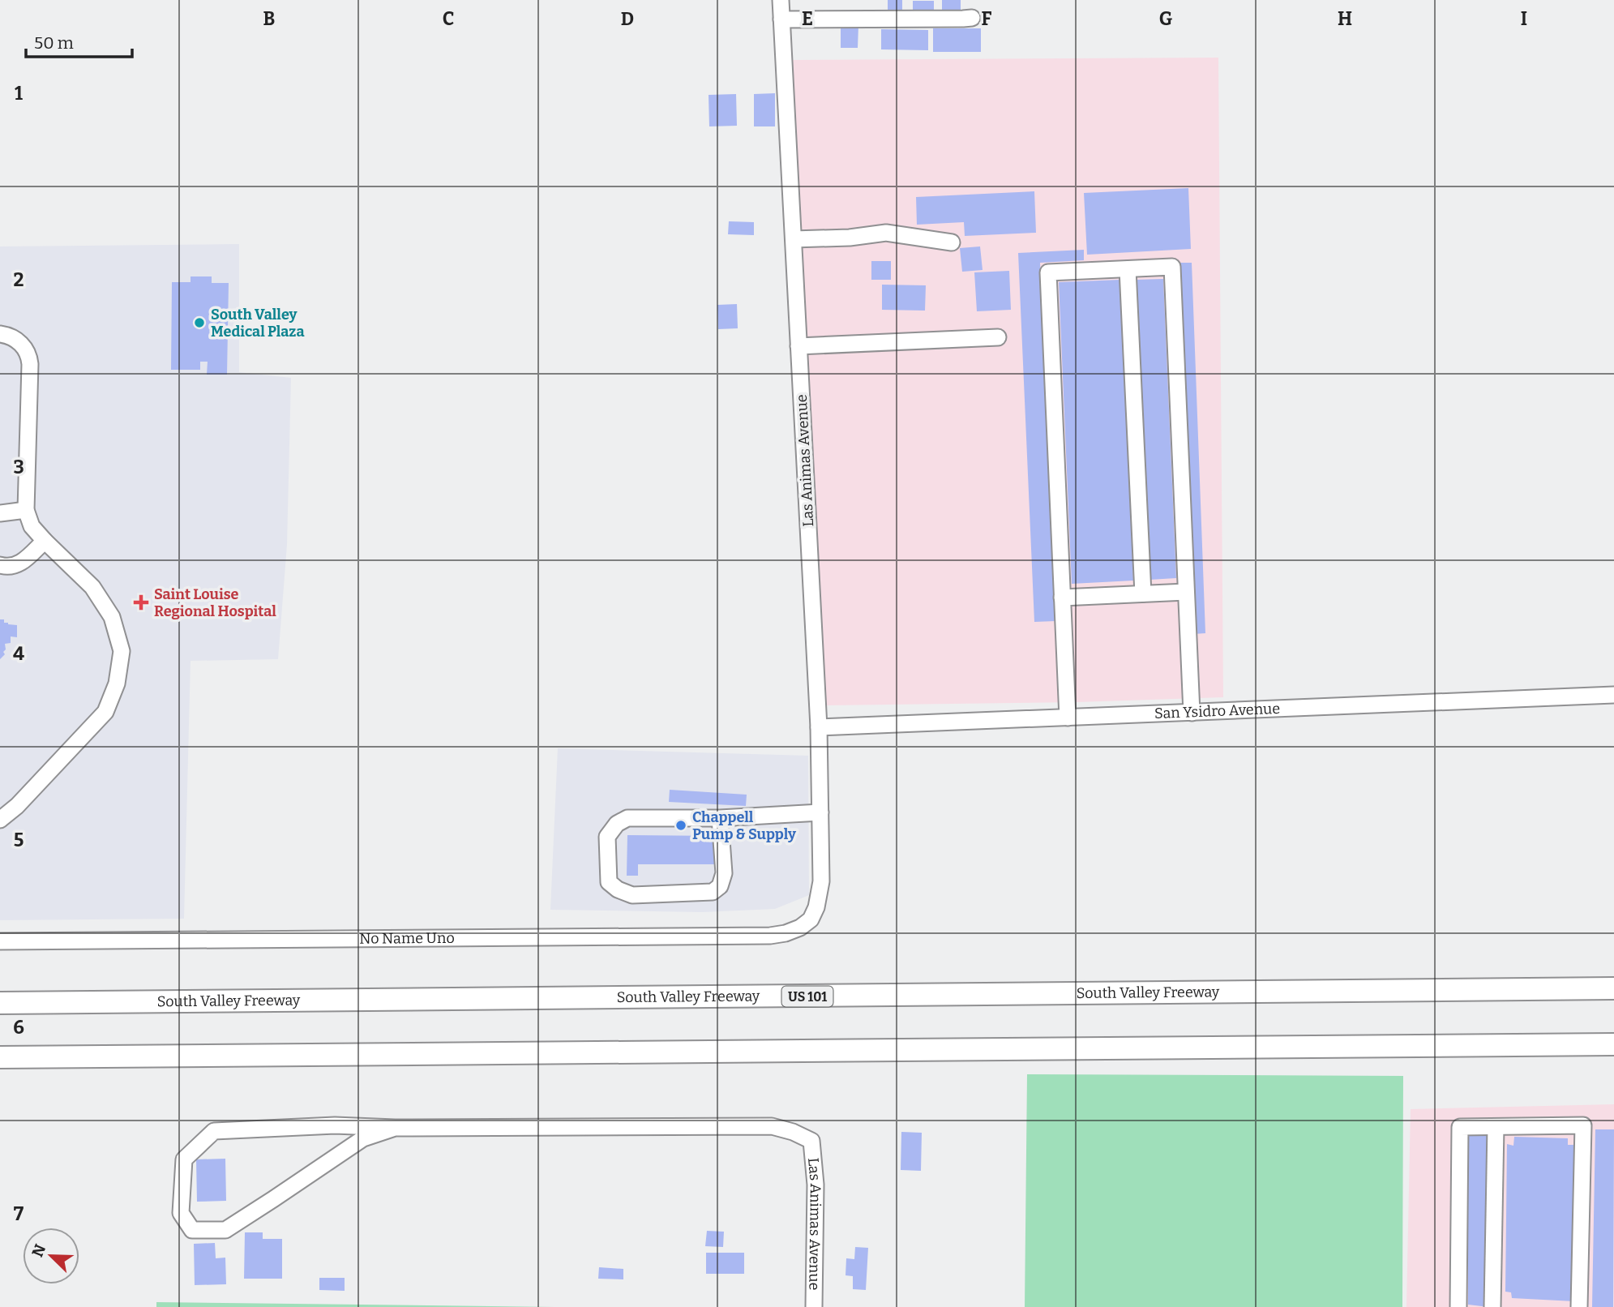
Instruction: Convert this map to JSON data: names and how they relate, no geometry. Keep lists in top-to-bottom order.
{
  "streets": {
    "highway": ["South Valley Freeway", "US 101"],
    "street": ["Las Animas Avenue", "San Ysidro Avenue", "No Name Uno"]
  },
  "crossings": [
    ["Las Animas Avenue", "San Ysidro Avenue"],
    ["Las Animas Avenue", "No Name Uno"]
  ],
  "places": {
    "other": ["South Valley Medical Plaza", "Chappell Pump & Supply"],
    "health": ["Saint Louise Regional Hospital"]
  },
  "scale_bar": "50 m",
  "north": "top left",
  "grid": {
    "columns": [
      "B",
      "C",
      "D",
      "E",
      "F",
      "G",
      "H",
      "I"
    ],
    "rows": [
      "1",
      "2",
      "3",
      "4",
      "5",
      "6",
      "7"
    ]
  }
}
